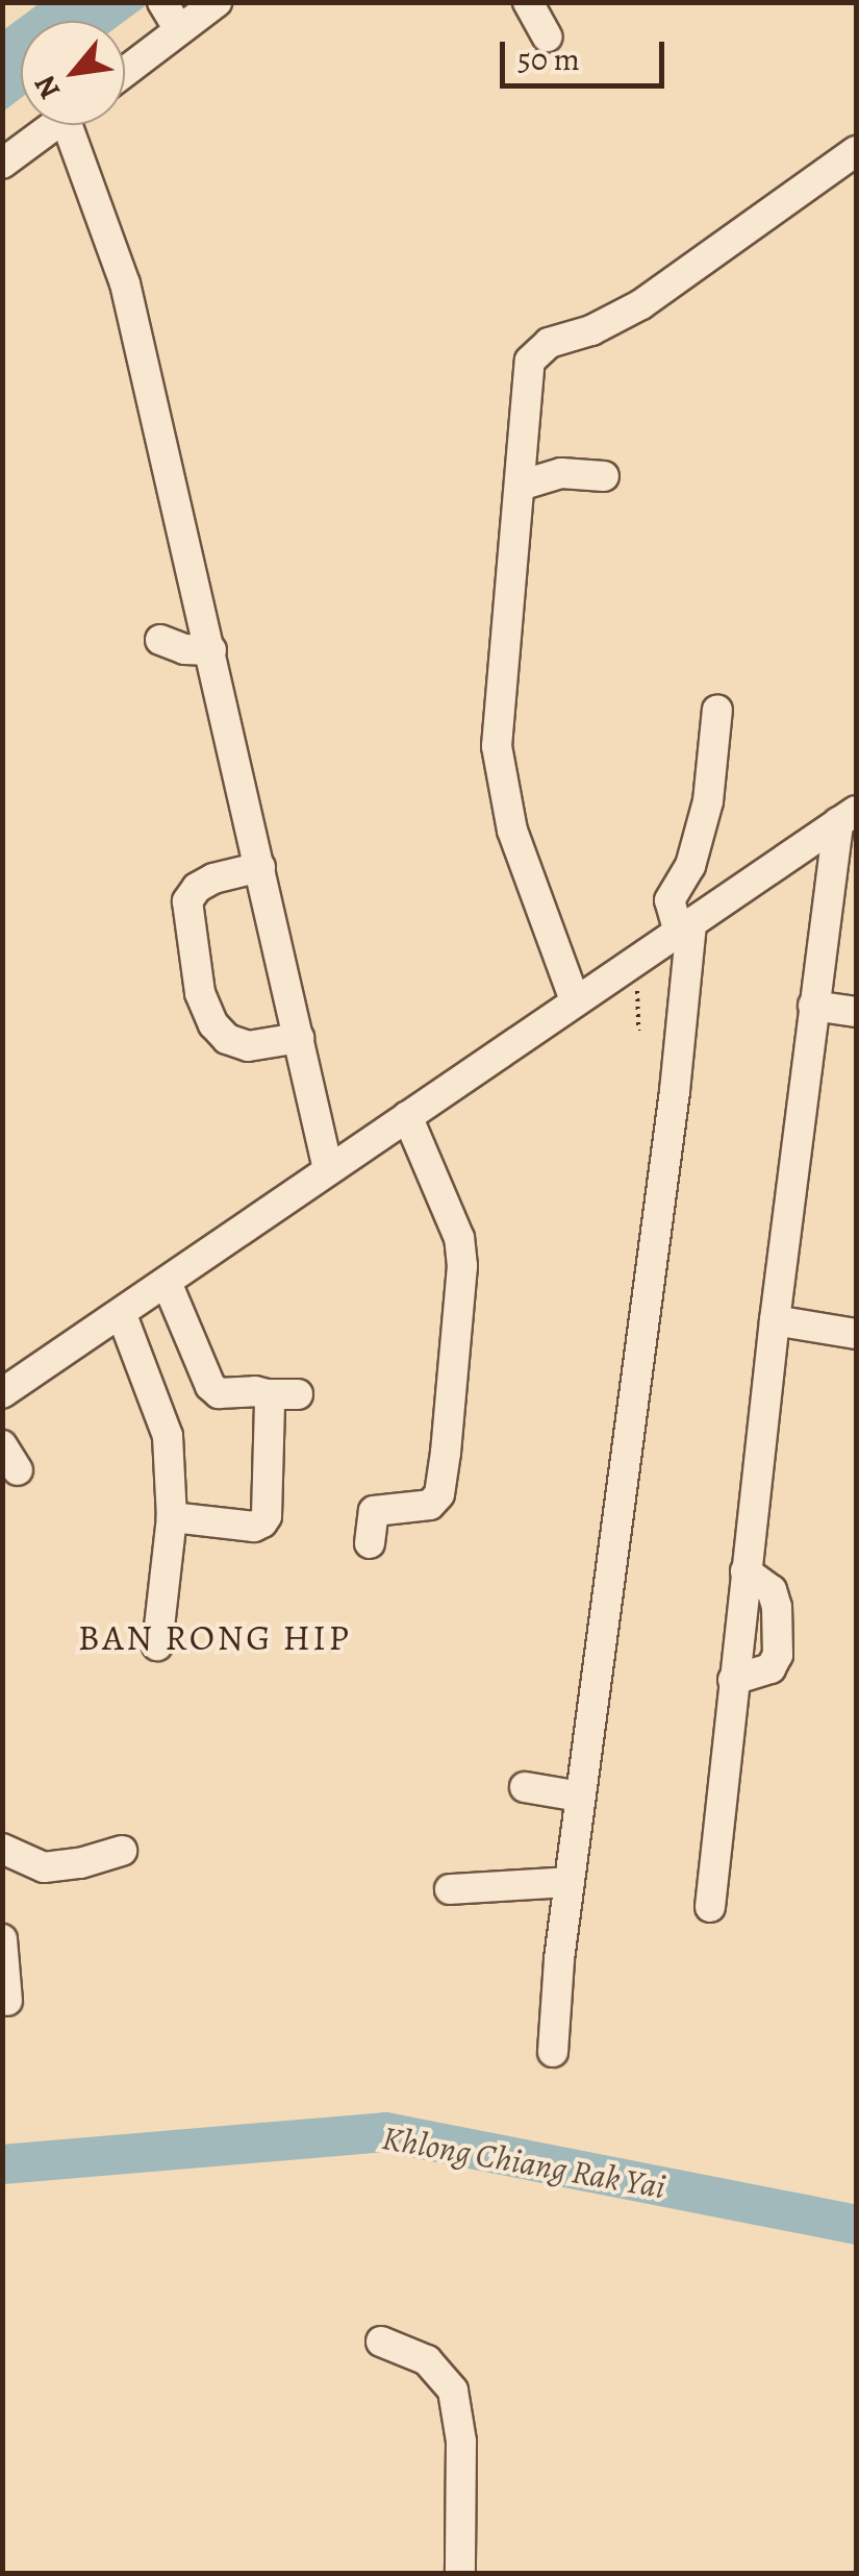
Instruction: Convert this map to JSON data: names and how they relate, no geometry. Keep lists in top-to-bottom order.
{
  "districts": ["BAN RONG HIP"],
  "water": ["Khlong Chiang Rak Yai"],
  "scale_bar": "50 m",
  "north": "bottom left"
}
